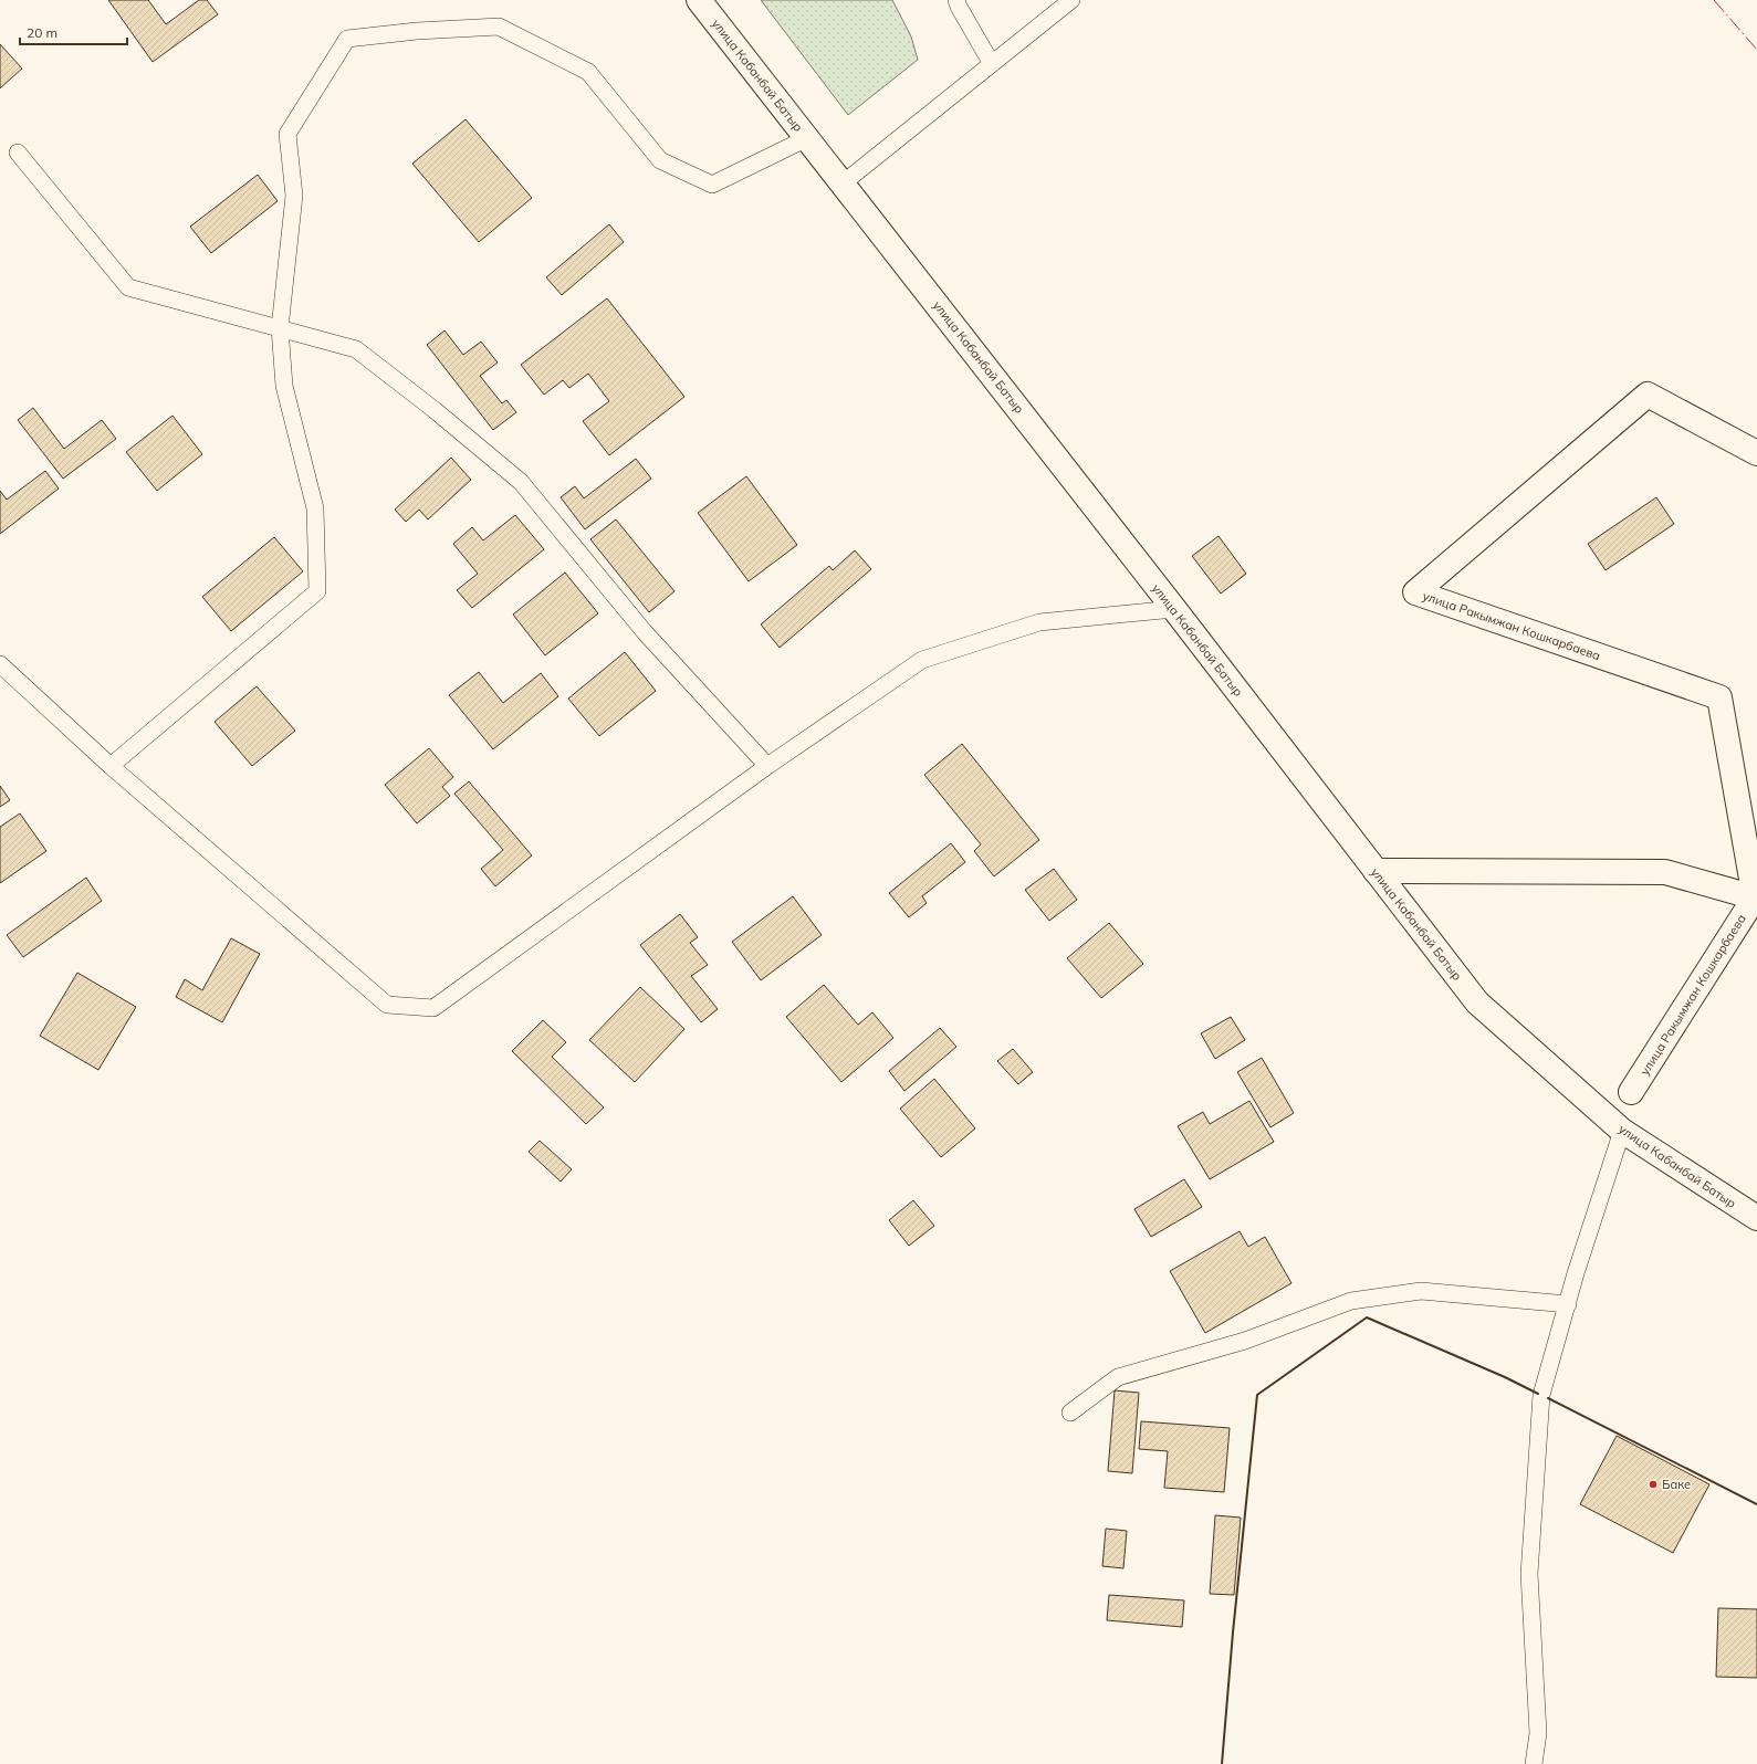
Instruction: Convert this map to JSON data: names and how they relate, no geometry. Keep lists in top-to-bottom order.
{
  "streets": {
    "main road": ["улица Кабанбай Батыр", "улица Ракымжан Кошкарбаева"]
  },
  "places": ["Баке"],
  "scale_bar": "20 m"
}
